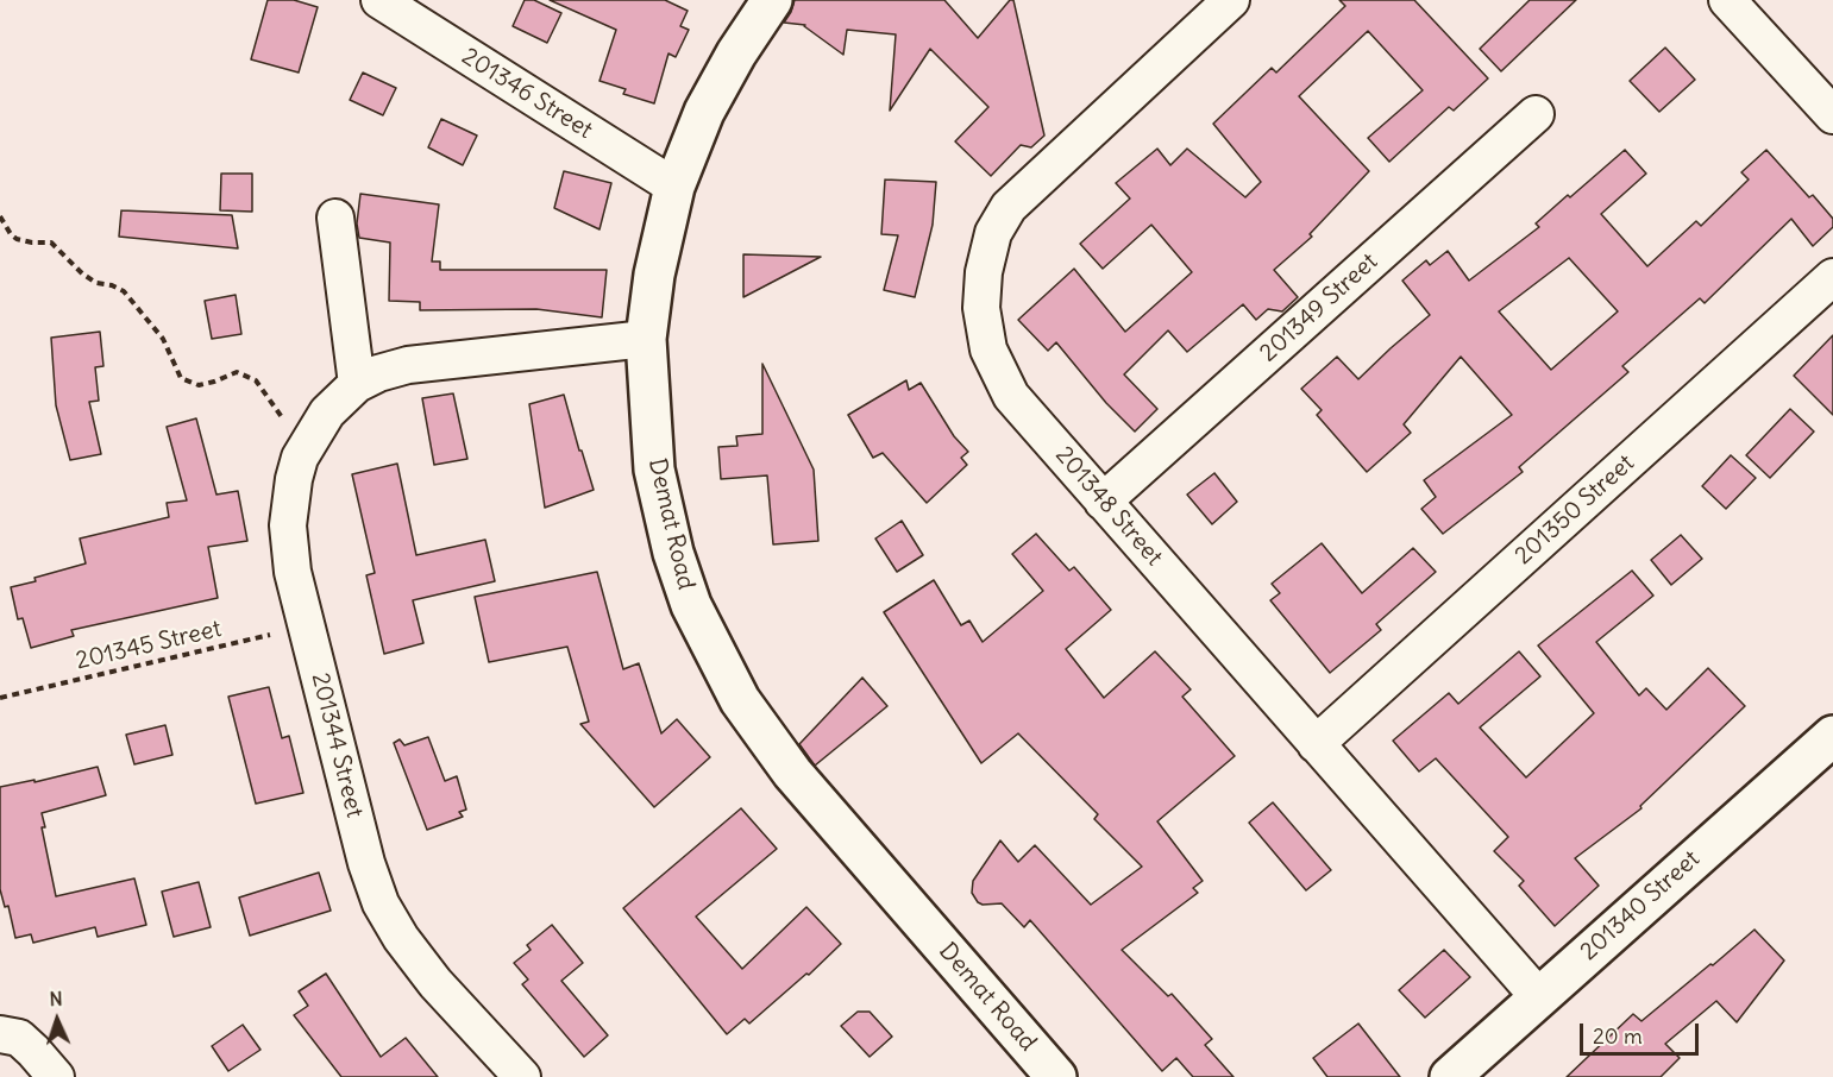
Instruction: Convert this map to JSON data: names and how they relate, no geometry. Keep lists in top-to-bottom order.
{
  "streets": {
    "street": [
      "201346 Street",
      "201349 Street",
      "201348 Street",
      "201350 Street",
      "Demat Road",
      "201344 Street",
      "201340 Street"
    ],
    "path": ["201345 Street"]
  },
  "crossings": [
    ["201346 Street", "Demat Road"],
    ["201349 Street", "201348 Street"],
    ["201348 Street", "201350 Street"],
    ["201348 Street", "201340 Street"],
    ["Demat Road", "201344 Street"],
    ["201345 Street", "201344 Street"]
  ],
  "scale_bar": "20 m",
  "north": "top"
}
